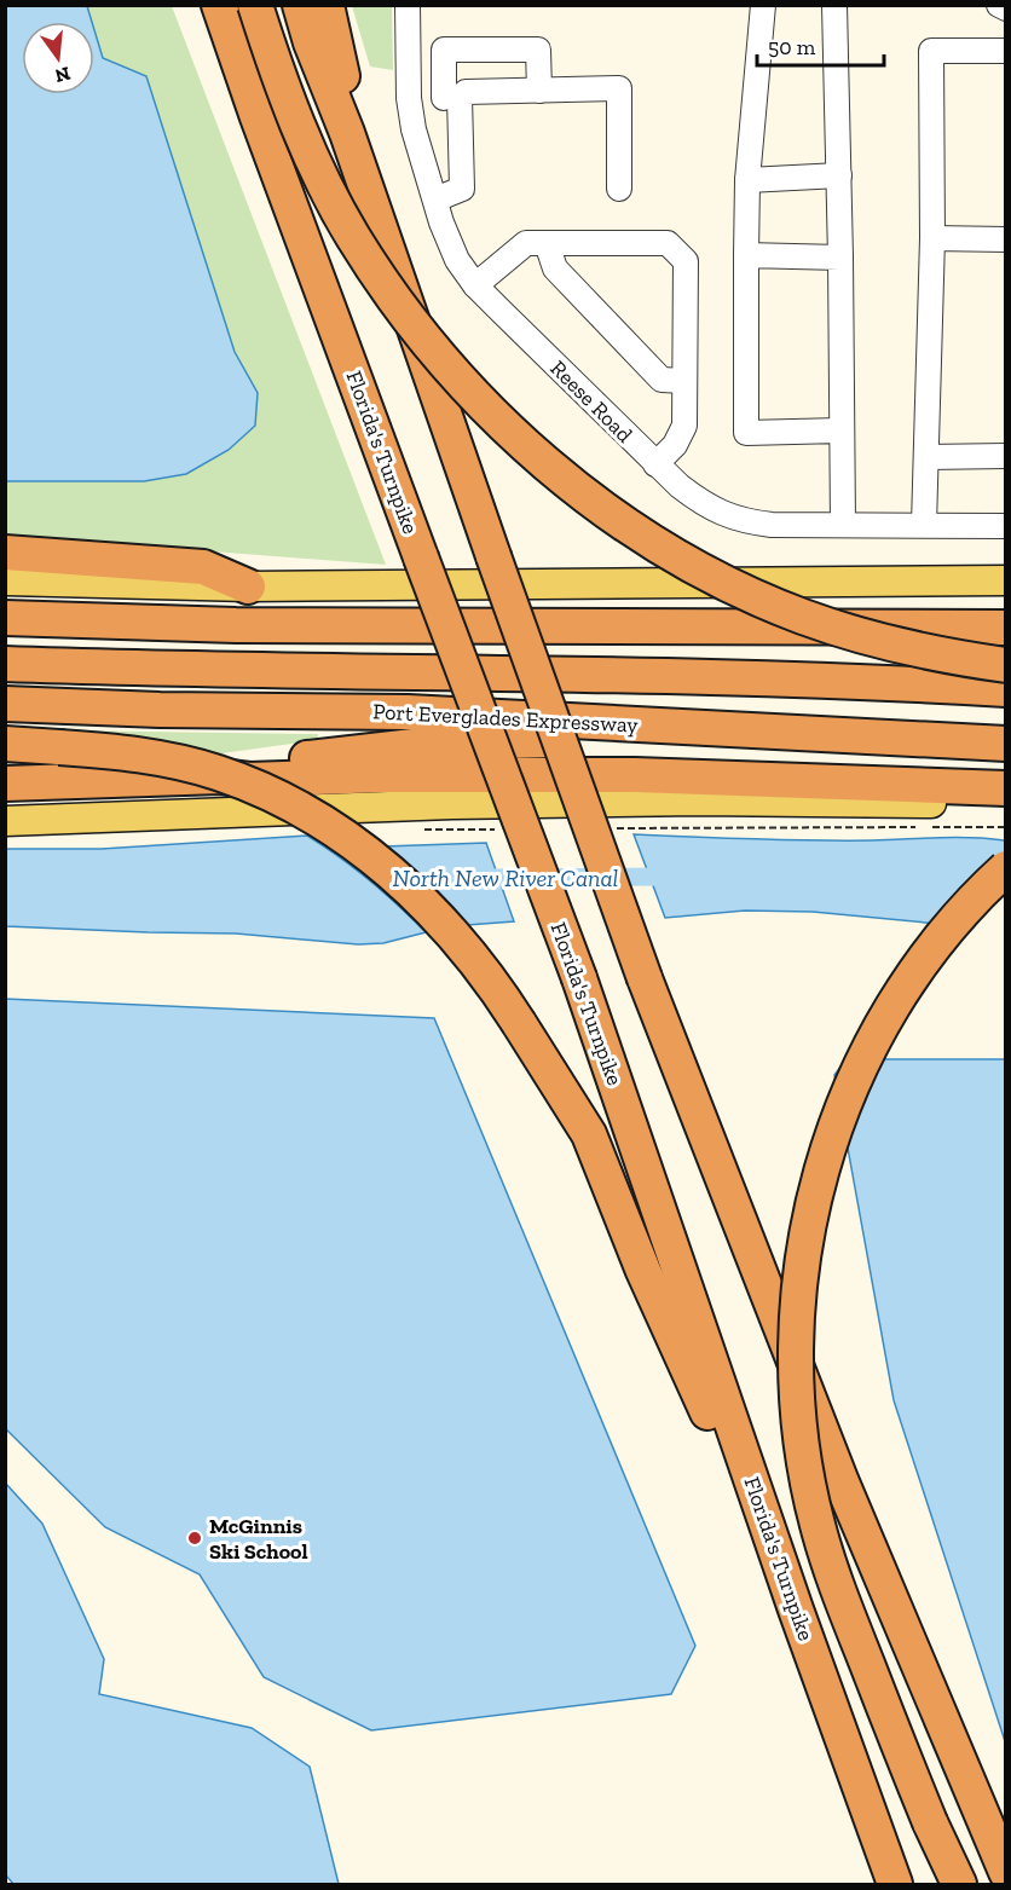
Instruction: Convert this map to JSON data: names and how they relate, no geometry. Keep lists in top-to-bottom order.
{
  "streets": {
    "highway": ["Florida's Turnpike", "Port Everglades Expressway"],
    "street": ["Reese Road"]
  },
  "water": ["North New River Canal"],
  "places": ["McGinnis Ski School"],
  "scale_bar": "50 m",
  "north": "bottom"
}
